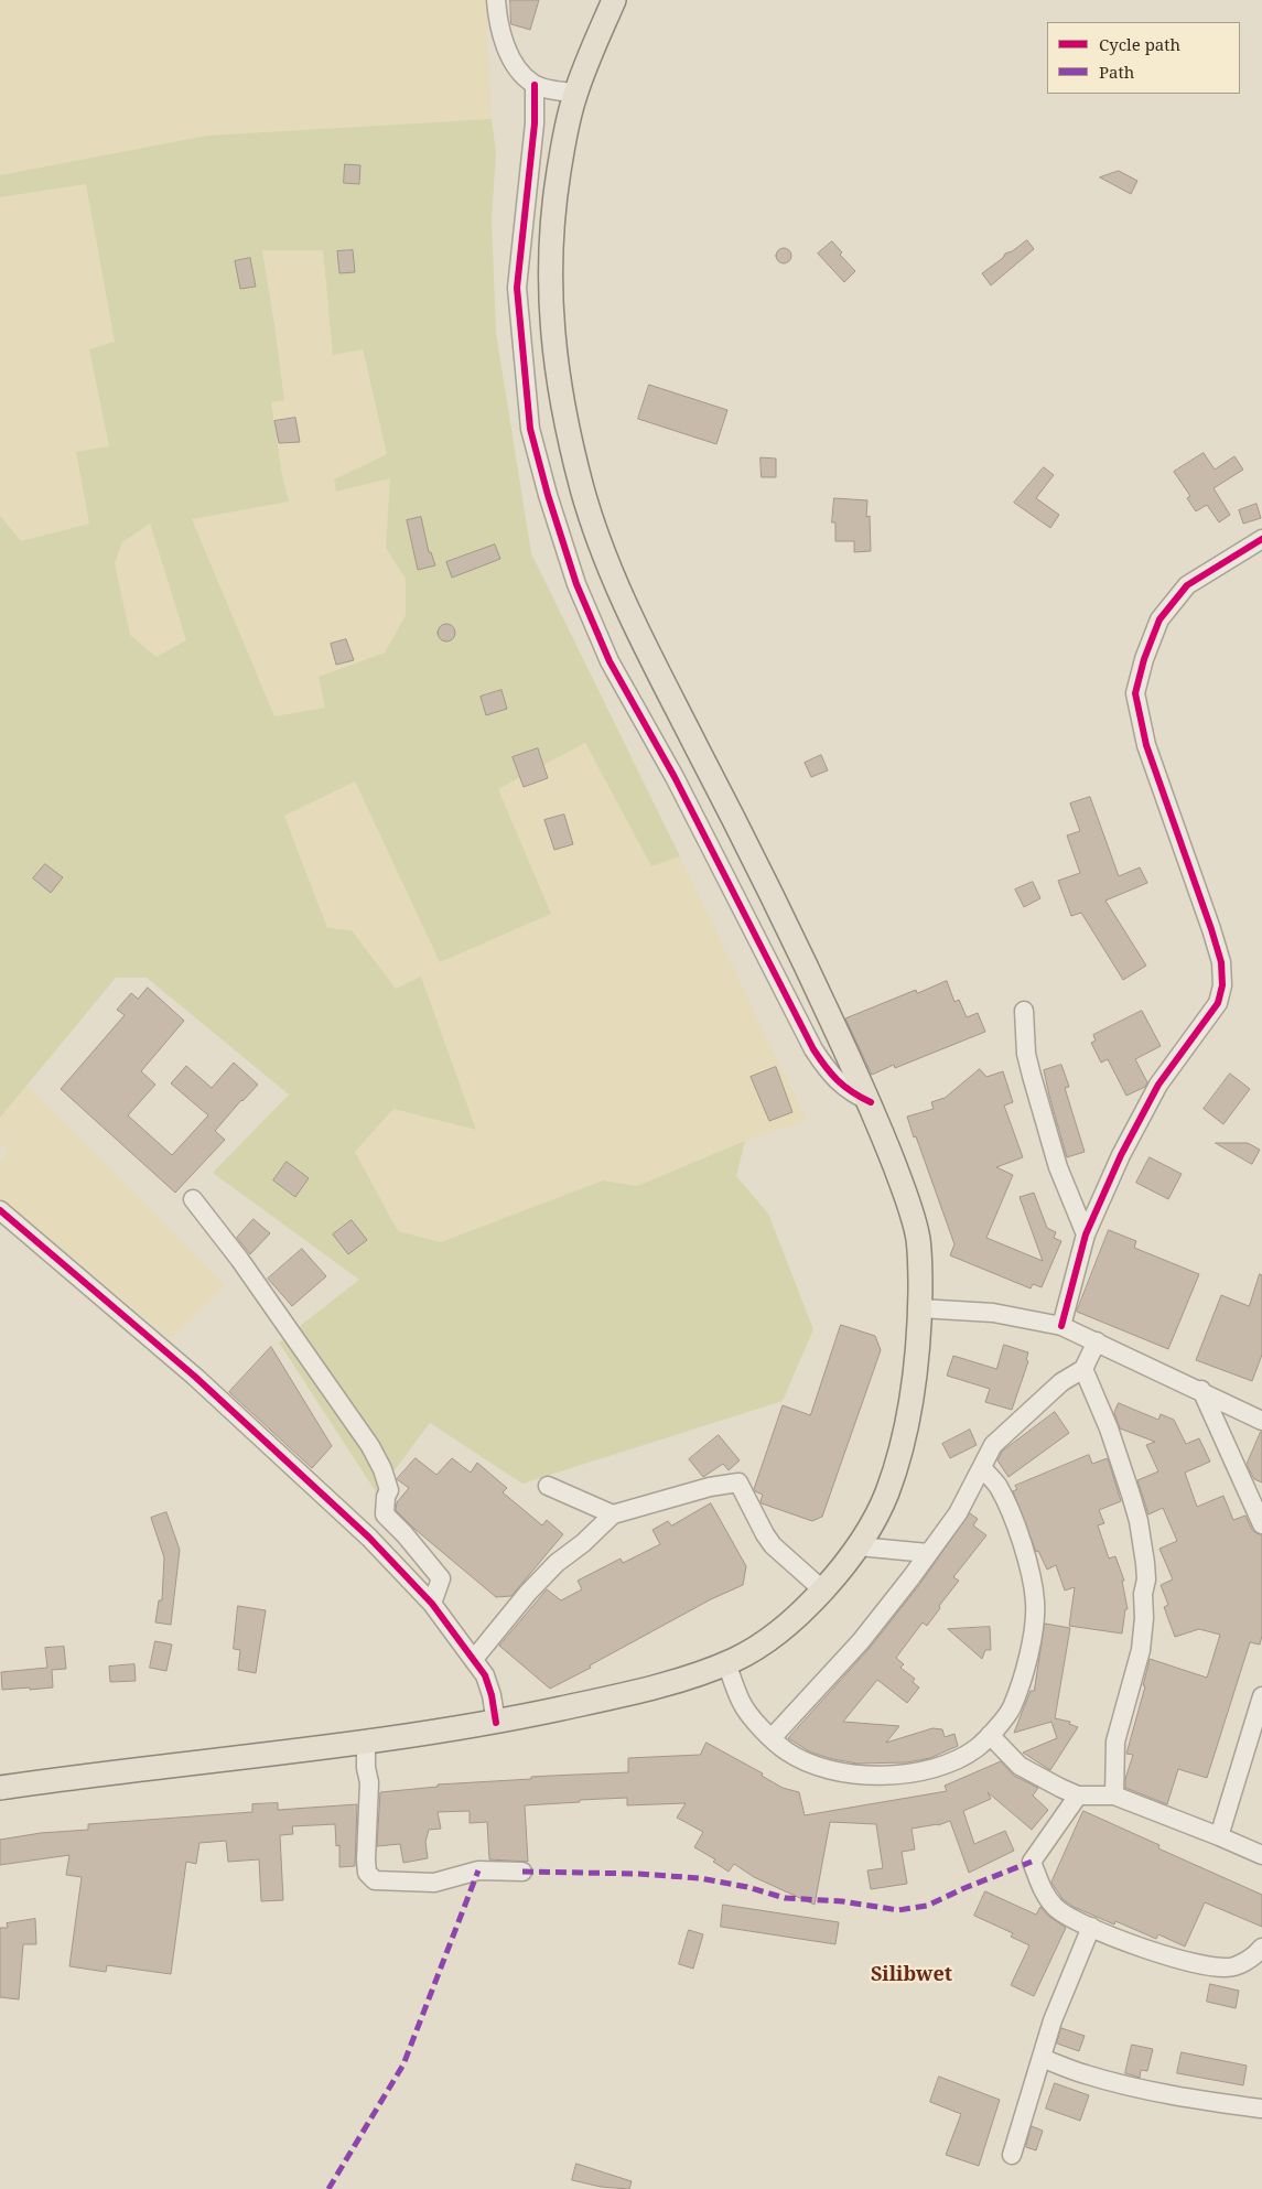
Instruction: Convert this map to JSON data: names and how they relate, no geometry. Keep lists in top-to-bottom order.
{
  "districts": ["Silibwet"],
  "legend": ["Cycle path", "Path"]
}
